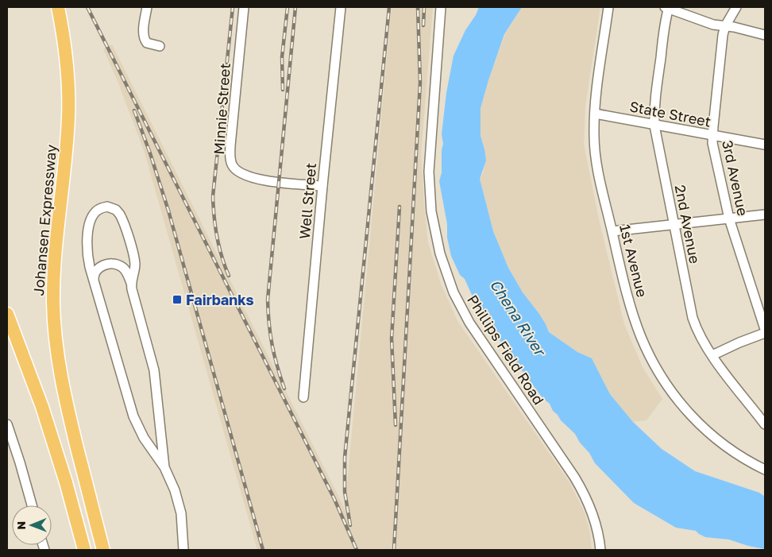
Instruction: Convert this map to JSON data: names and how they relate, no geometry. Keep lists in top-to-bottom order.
{
  "streets": {
    "highway": ["Johansen Expressway"],
    "street": [
      "Minnie Street",
      "State Street",
      "3rd Avenue",
      "Well Street",
      "2nd Avenue",
      "1st Avenue",
      "Phillips Field Road"
    ]
  },
  "crossings": [
    ["Minnie Street", "Well Street"],
    ["State Street", "3rd Avenue"],
    ["State Street", "2nd Avenue"],
    ["State Street", "1st Avenue"]
  ],
  "water": ["Chena River"],
  "places": {
    "transit": ["Fairbanks"]
  },
  "north": "left"
}
